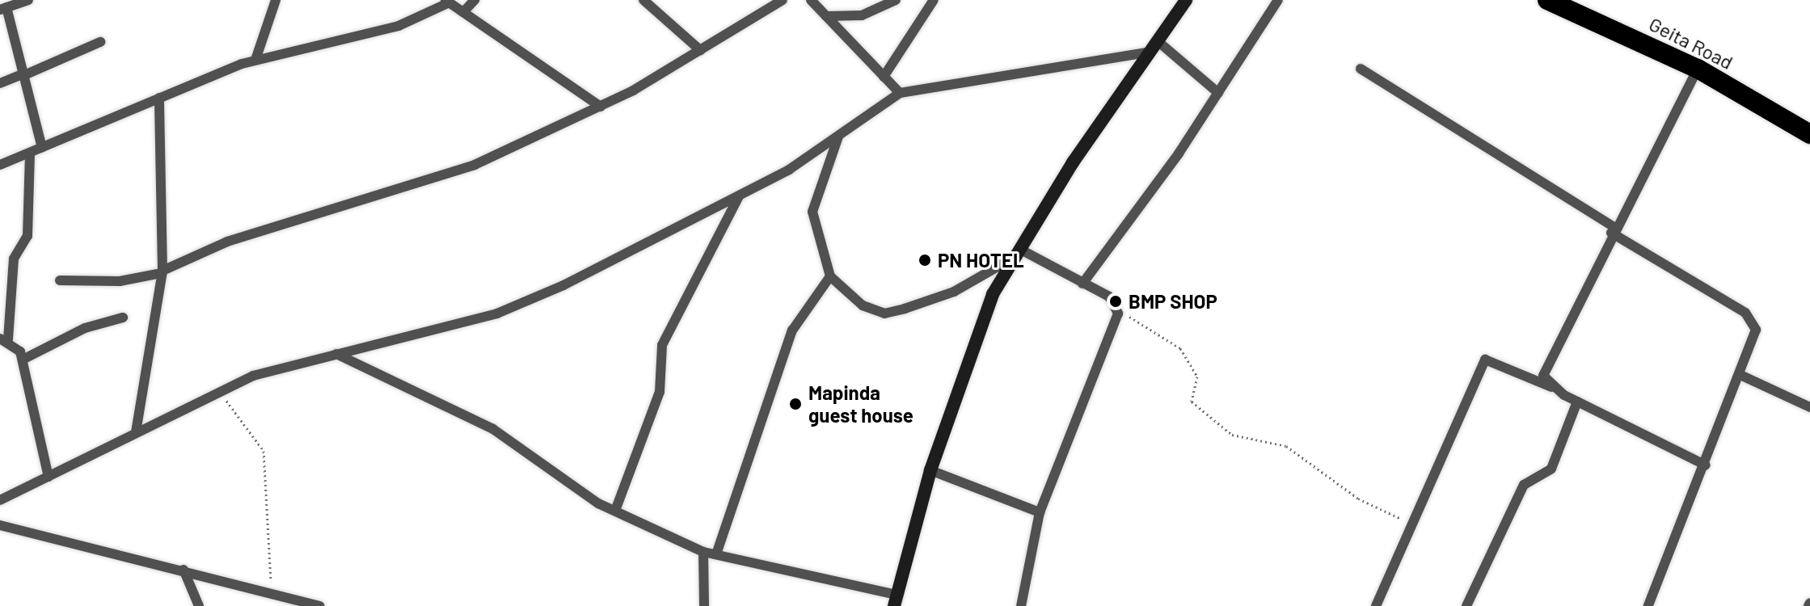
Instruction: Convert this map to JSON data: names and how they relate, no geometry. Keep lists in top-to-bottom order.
{
  "streets": {
    "highway": ["Geita Road"]
  },
  "places": ["PN HOTEL", "BMP SHOP", "Mapinda guest house"]
}
